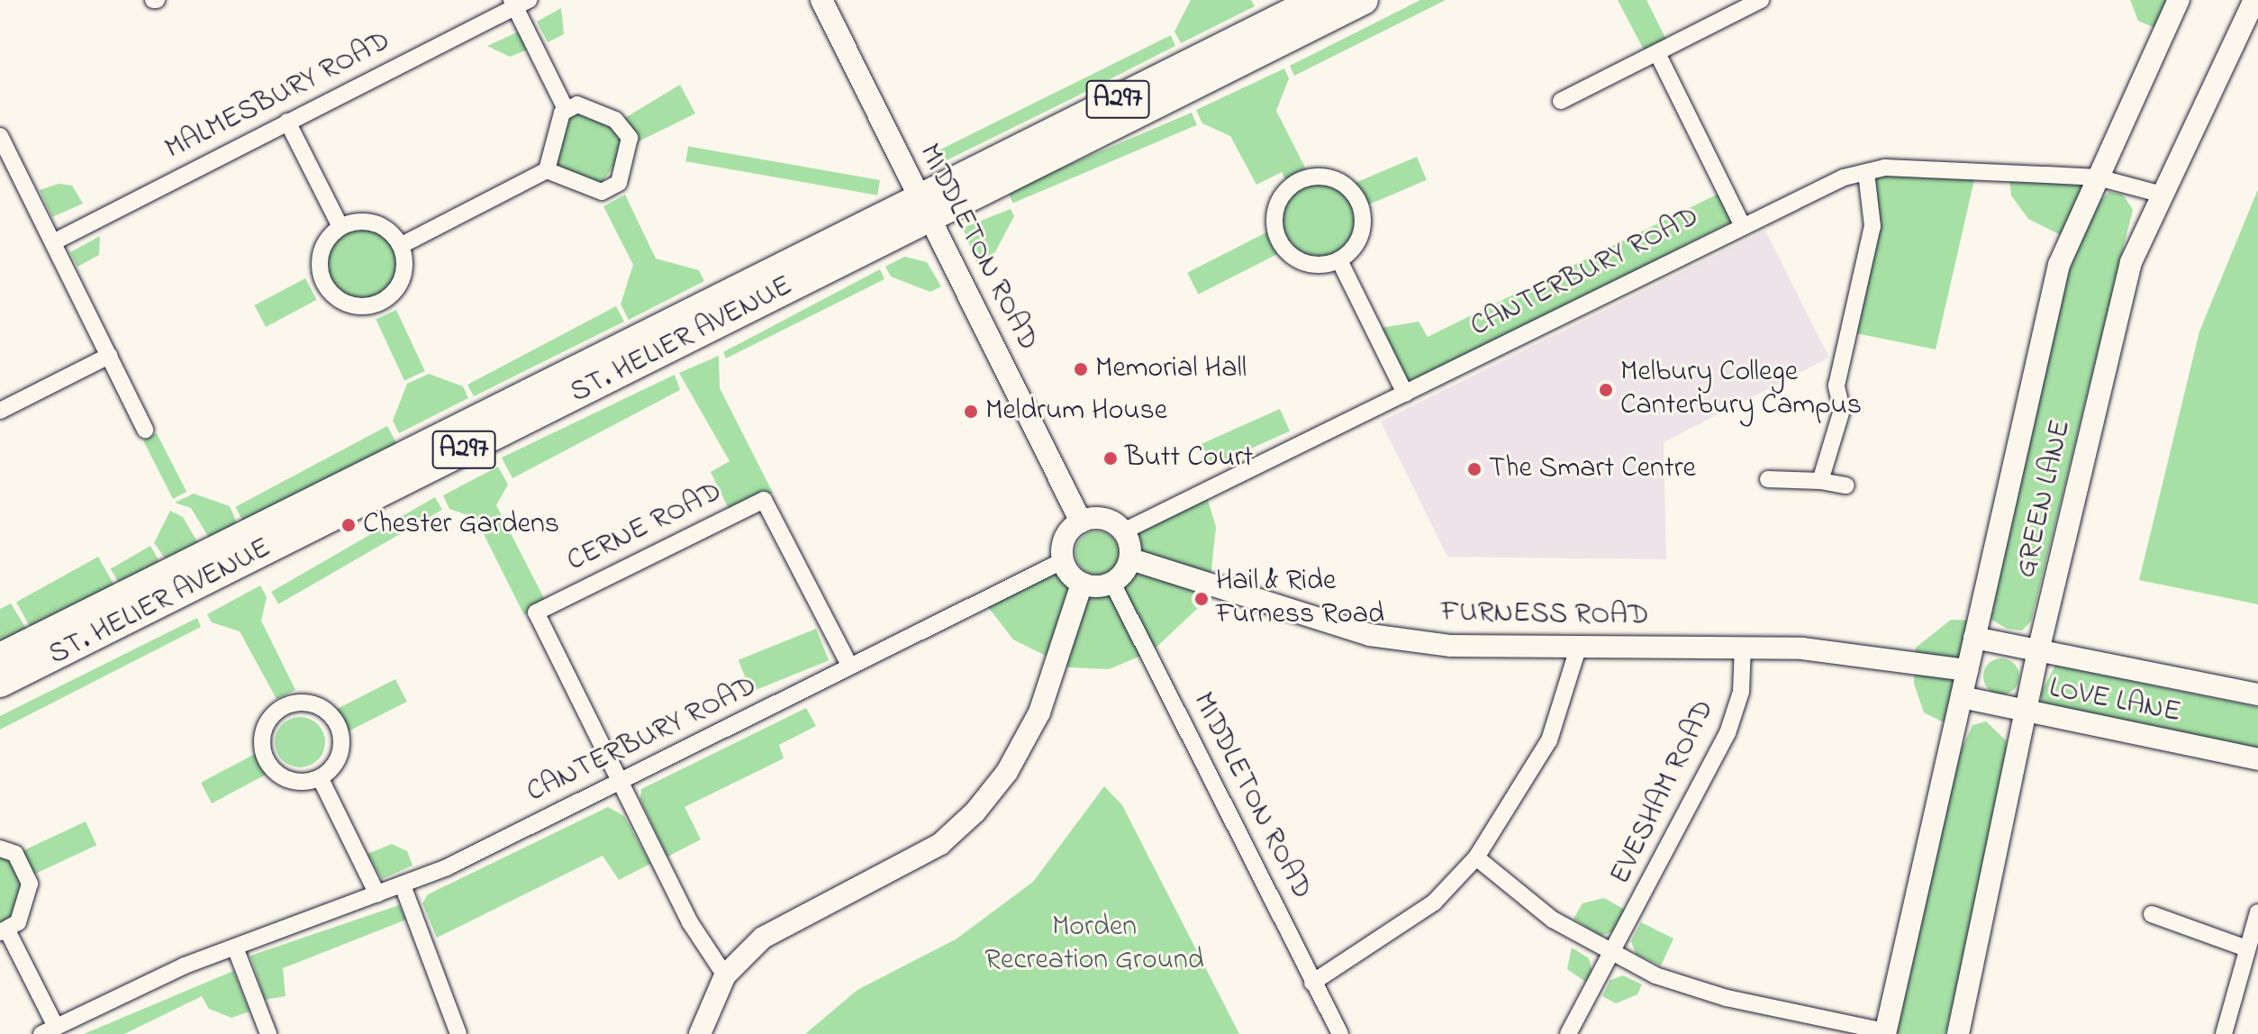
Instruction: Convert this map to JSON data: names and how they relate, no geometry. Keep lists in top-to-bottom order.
{
  "streets": {
    "highway": ["A297", "ST. HELIER AVENUE"],
    "street": [
      "MALMESBURY ROAD",
      "MIDDLETON ROAD",
      "CANTERBURY ROAD",
      "GREEN LANE",
      "CERNE ROAD",
      "FURNESS ROAD",
      "LOVE LANE",
      "EVESHAM ROAD"
    ]
  },
  "crossings": [
    ["MIDDLETON ROAD", "CANTERBURY ROAD"],
    ["MIDDLETON ROAD", "ST. HELIER AVENUE"],
    ["MIDDLETON ROAD", "FURNESS ROAD"],
    ["CANTERBURY ROAD", "GREEN LANE"],
    ["CANTERBURY ROAD", "CERNE ROAD"],
    ["CANTERBURY ROAD", "FURNESS ROAD"],
    ["GREEN LANE", "FURNESS ROAD"],
    ["GREEN LANE", "LOVE LANE"],
    ["FURNESS ROAD", "EVESHAM ROAD"]
  ],
  "parks": ["Morden Recreation Ground"],
  "places": [
    "Memorial Hall",
    "Melbury College Canterbury Campus",
    "Meldrum House",
    "Butt Court",
    "The Smart Centre",
    "Chester Gardens",
    "Hail & Ride Furness Road"
  ]
}
